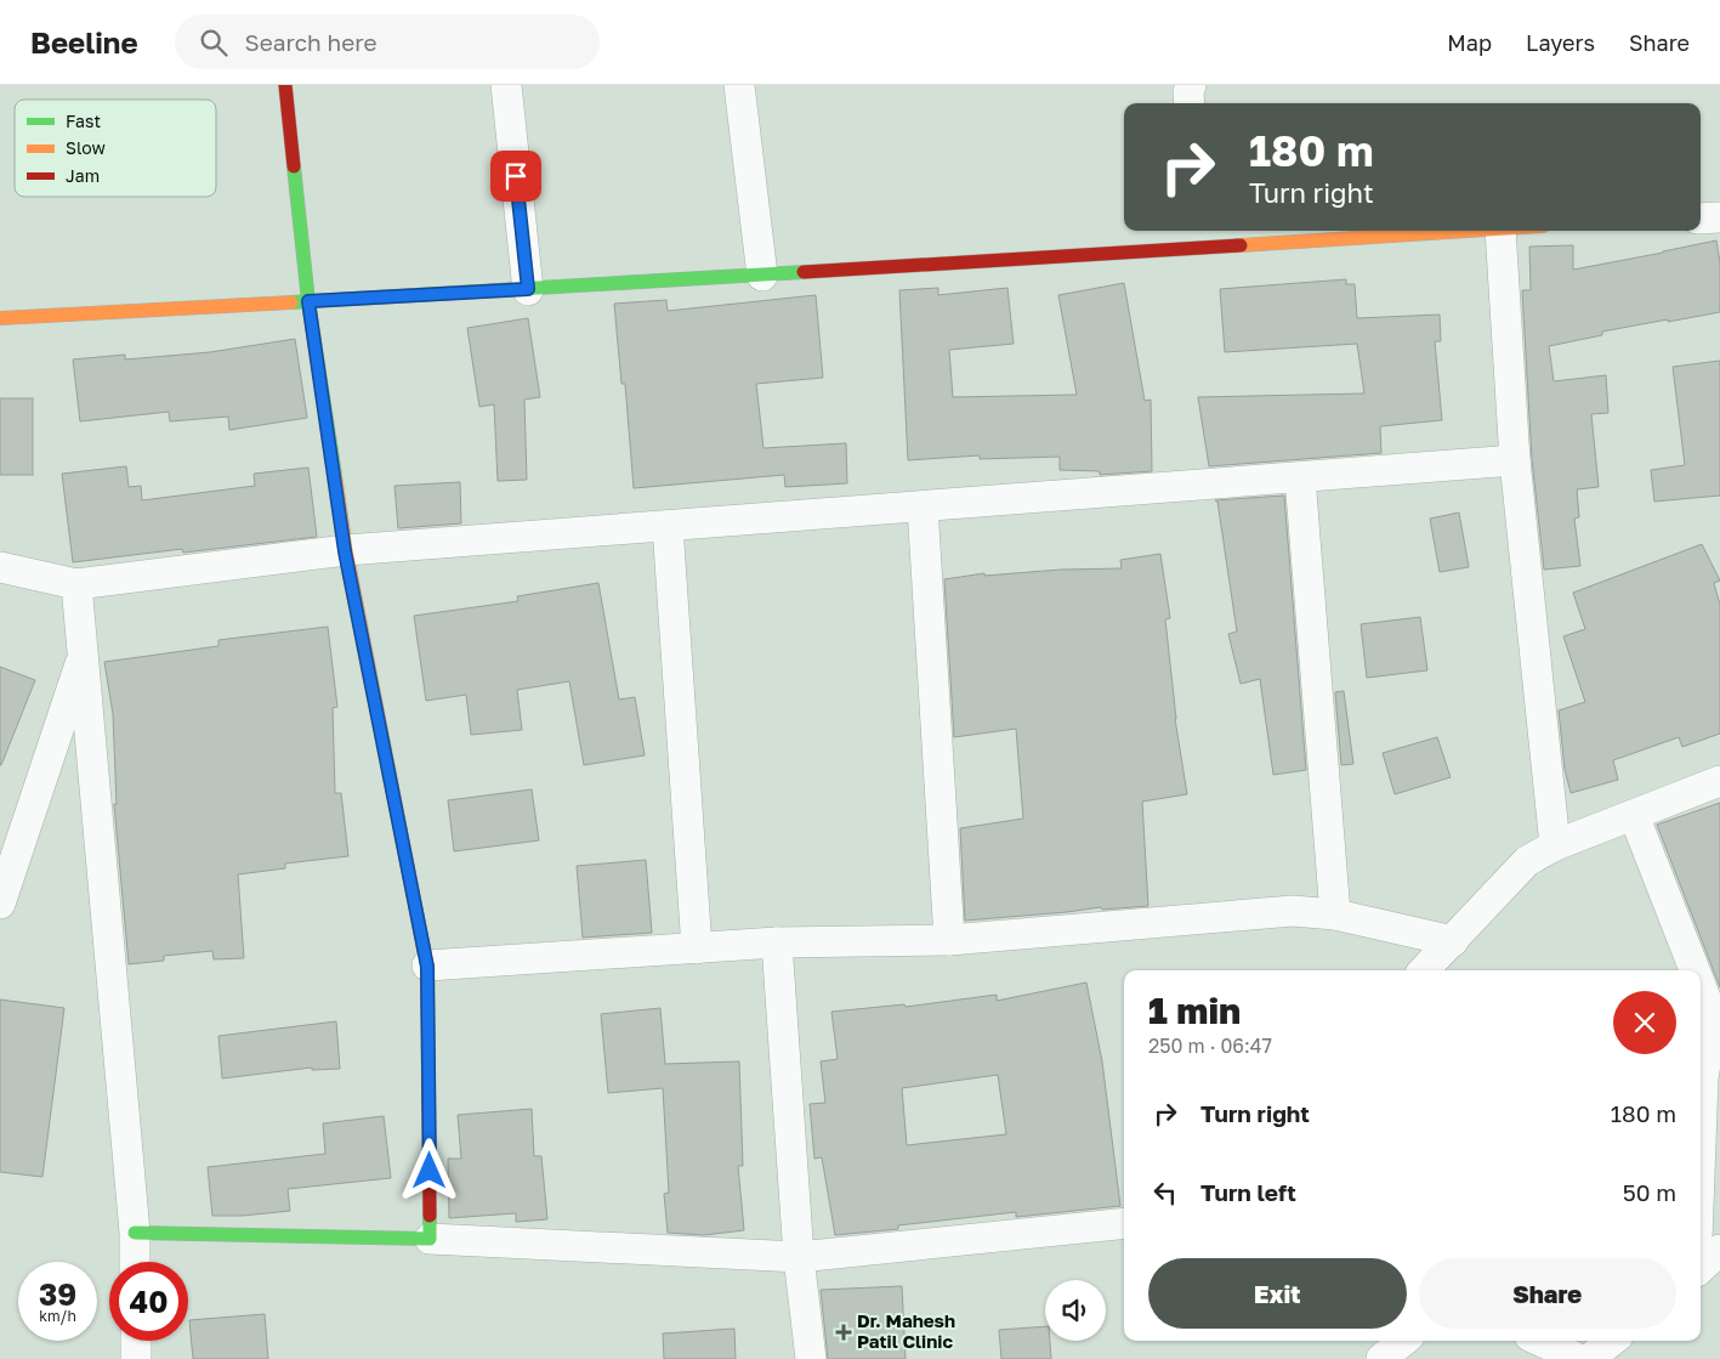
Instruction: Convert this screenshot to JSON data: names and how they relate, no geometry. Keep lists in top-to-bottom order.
{
  "places": {
    "health": ["Dr. Mahesh Patil Clinic"]
  },
  "legend": ["Fast", "Slow", "Jam"],
  "page": {
    "header": "Beeline",
    "search": "Search here",
    "nav": ["Map", "Layers", "Share"],
    "turn": ["180 m", "Turn right"],
    "heading": ["1 min", "250 m · 06:47"],
    "list": [
      {
        "name": "Turn right",
        "value": "180 m"
      },
      {
        "name": "Turn left",
        "value": "50 m"
      }
    ],
    "buttons": ["Exit", "Share"],
    "speed": "39 km/h",
    "limit": "40"
  }
}
